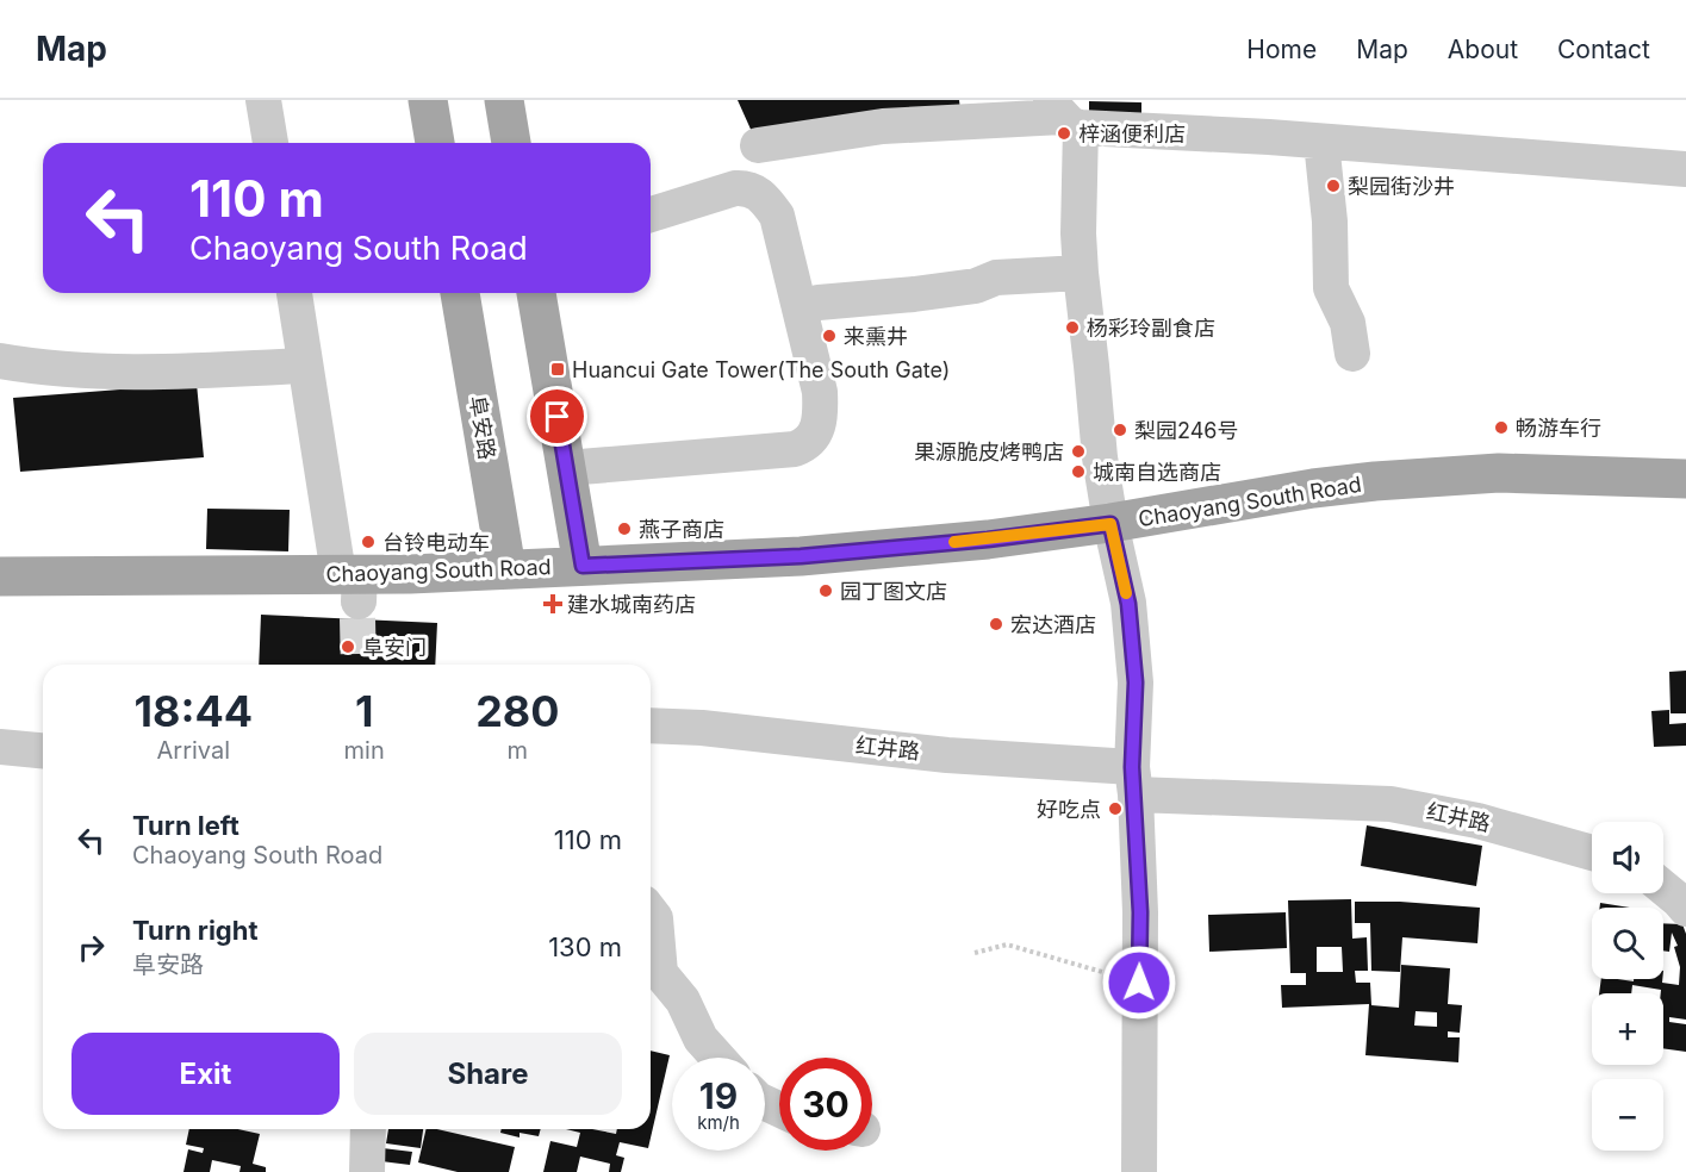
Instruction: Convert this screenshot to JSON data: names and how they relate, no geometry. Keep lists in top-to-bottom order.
{
  "streets": {
    "main road": ["阜安路", "Chaoyang South Road"],
    "street": ["红井路"]
  },
  "crossings": [
    ["阜安路", "Chaoyang South Road"]
  ],
  "places": {
    "other": [
      "梓涵便利店",
      "梨园街沙井",
      "杨彩玲副食店",
      "来熏井",
      "畅游车行",
      "梨园246号",
      "果源脆皮烤鸭店",
      "城南自选商店",
      "燕子商店",
      "台铃电动车",
      "园丁图文店",
      "宏达酒店",
      "阜安门",
      "好吃点"
    ],
    "transit": ["Huancui Gate Tower(The South Gate)"],
    "health": ["建水城南药店"]
  },
  "page": {
    "header": "Map",
    "nav": [
      "Home",
      "Map",
      "About",
      "Contact"
    ],
    "turn": ["110 m", "Chaoyang South Road"],
    "eta": [
      "18:44",
      "Arrival",
      "1",
      "min",
      "280",
      "m"
    ],
    "list": [
      {
        "name": "Turn left",
        "note": "Chaoyang South Road",
        "value": "110 m"
      },
      {
        "name": "Turn right",
        "note": "阜安路",
        "value": "130 m"
      }
    ],
    "map_buttons": ["+", "−"],
    "buttons": ["Exit", "Share"],
    "speed": "19 km/h",
    "limit": "30"
  }
}
